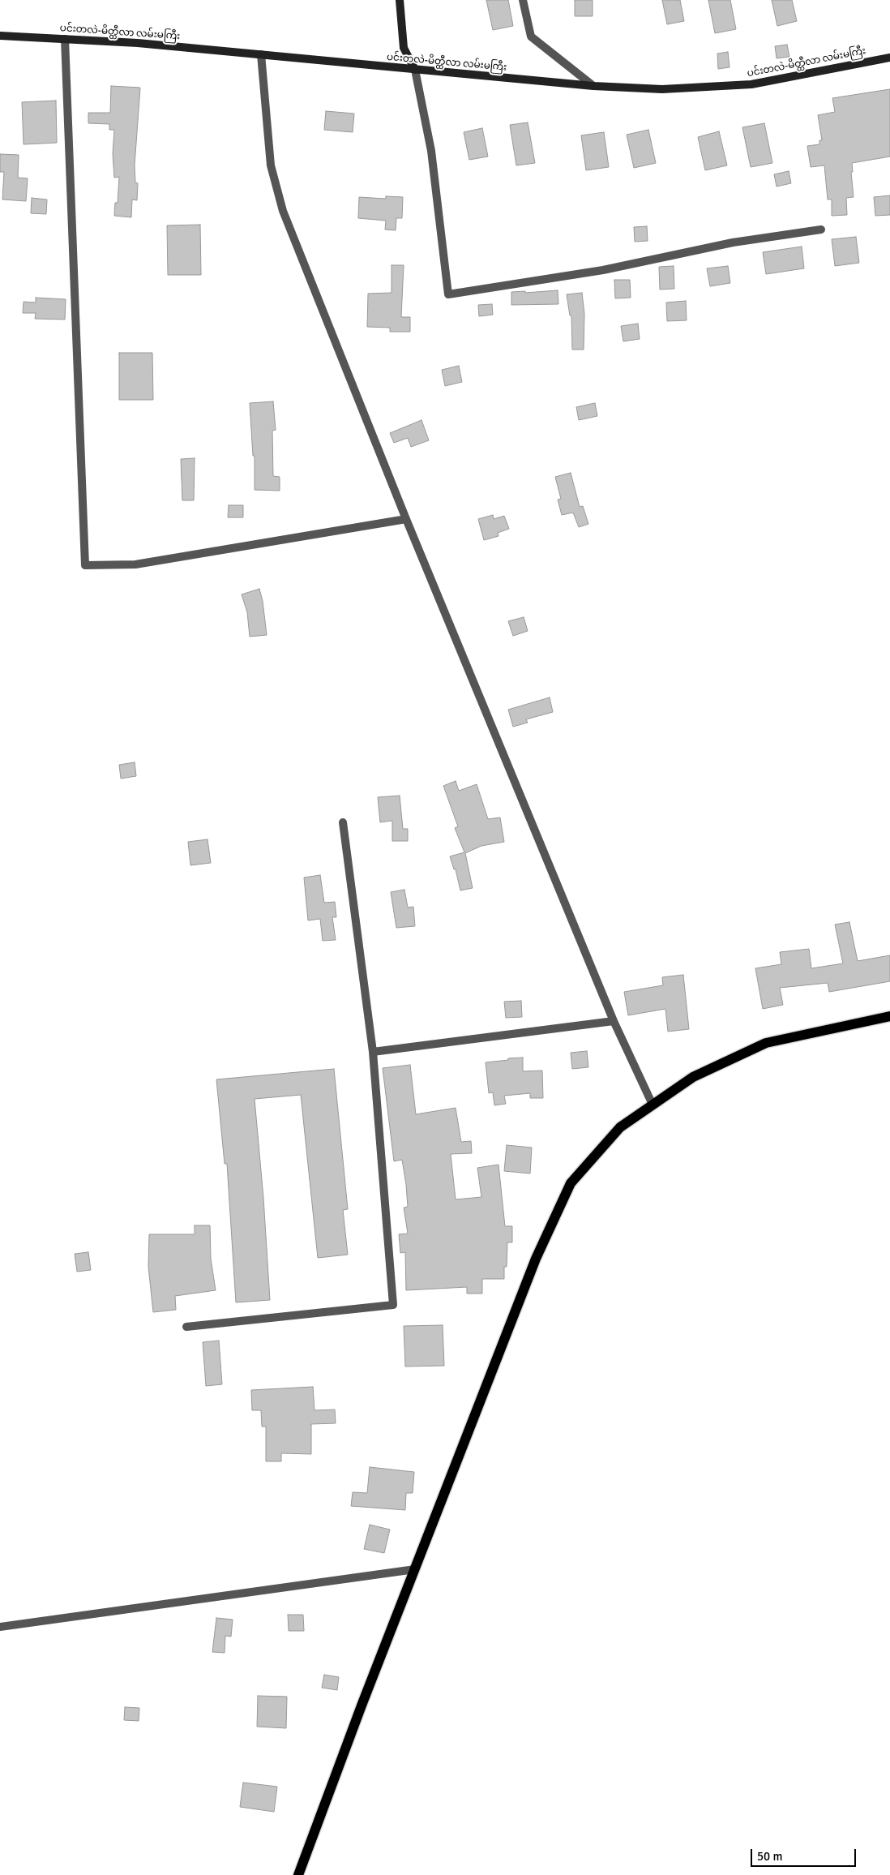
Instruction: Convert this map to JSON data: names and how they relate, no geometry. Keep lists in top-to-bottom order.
{
  "streets": {
    "street": ["ပင်းတလဲ-မိတ္ထီလာ လမ်းမကြီး"]
  },
  "scale_bar": "50 m"
}
